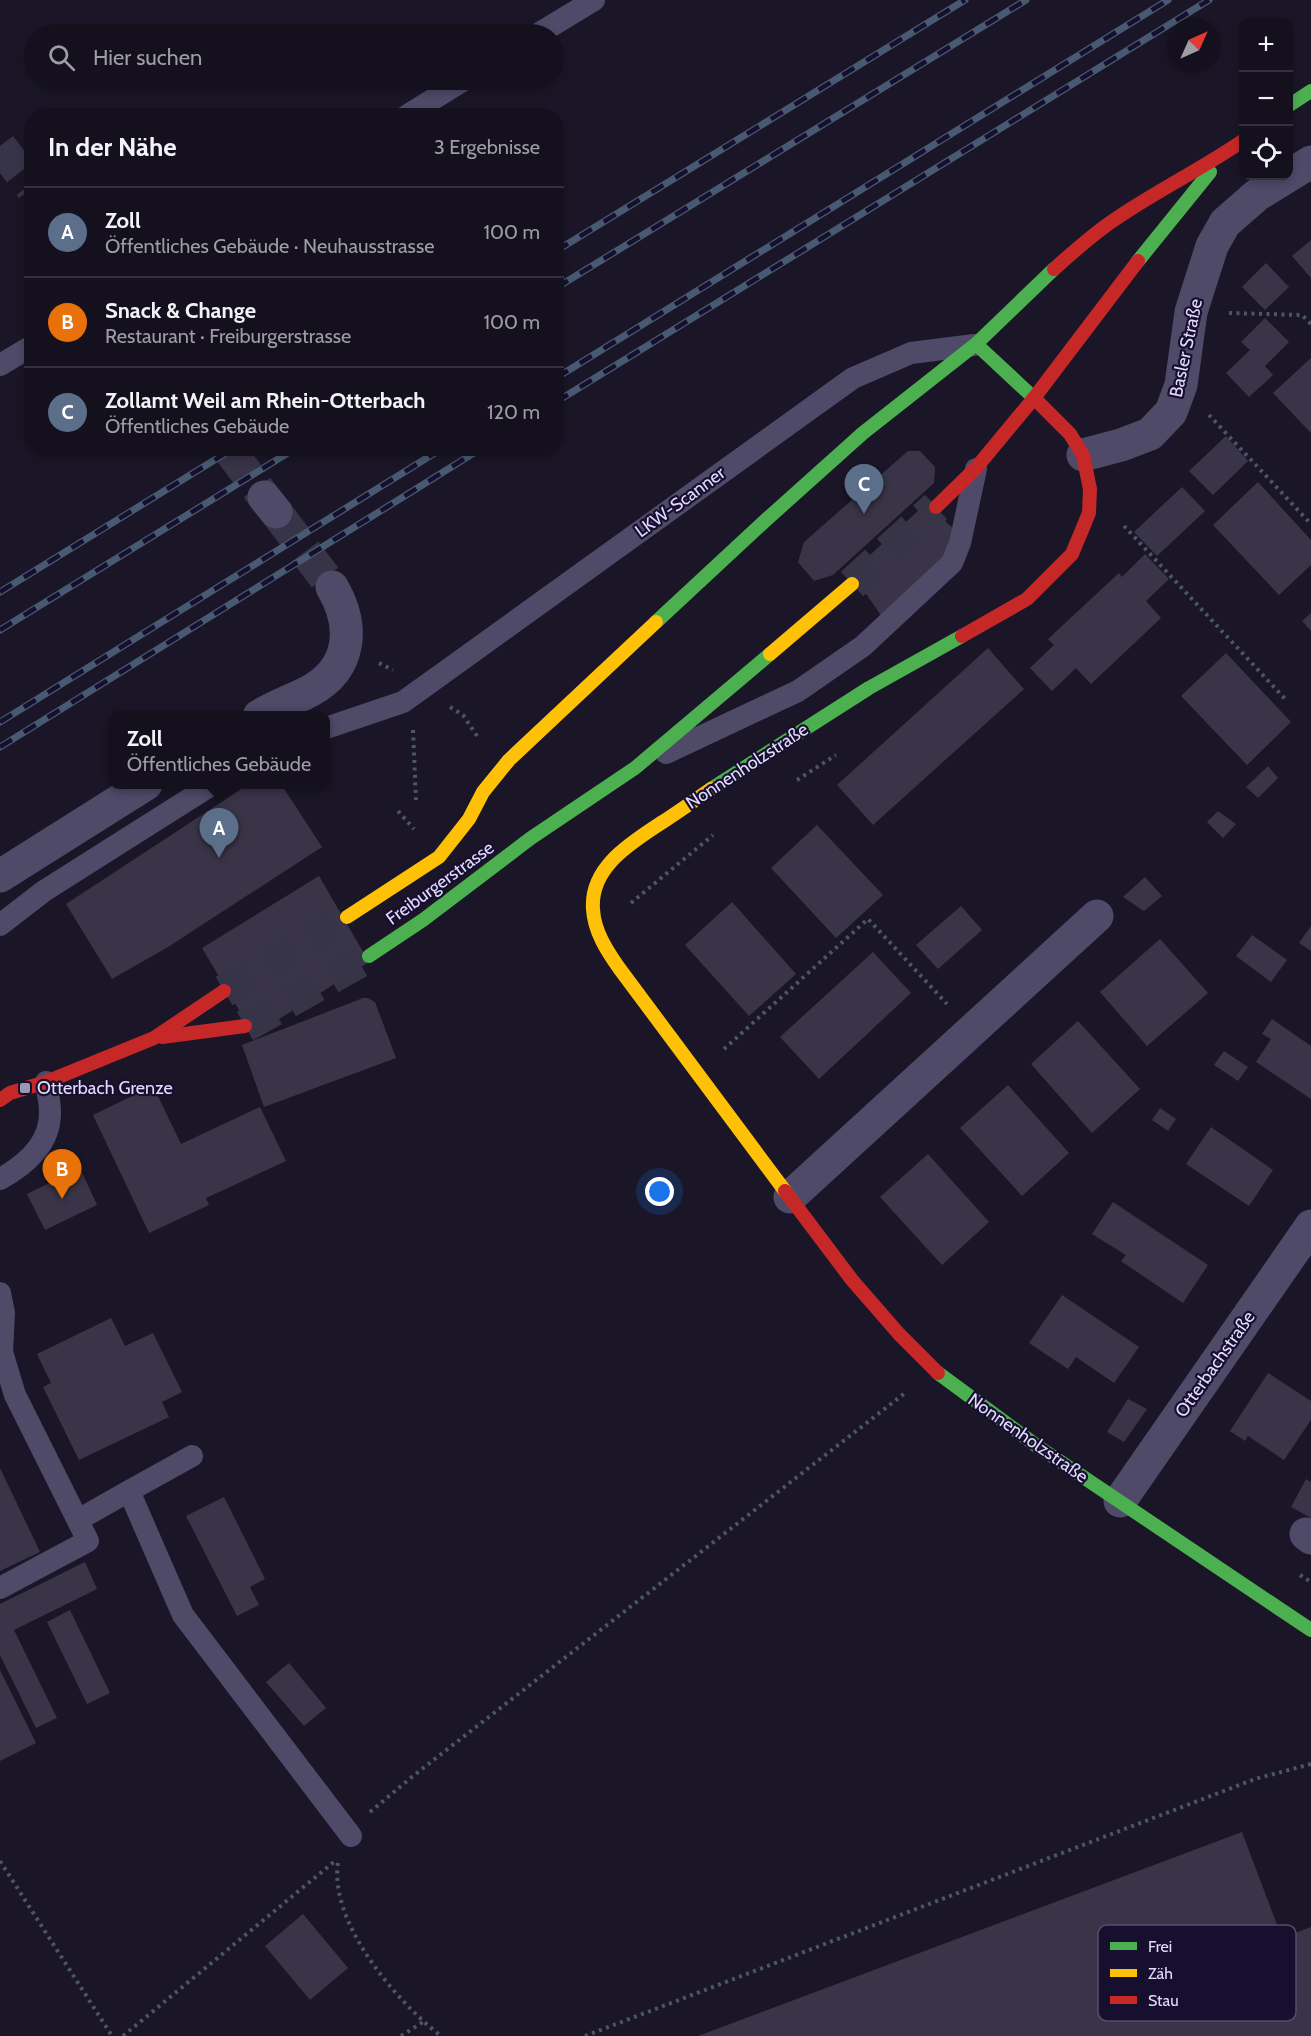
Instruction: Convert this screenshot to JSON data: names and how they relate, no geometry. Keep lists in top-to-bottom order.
{
  "streets": {
    "main road": ["Nonnenholzstraße", "Freiburgerstrasse"],
    "street": ["Basler Straße", "Otterbachstraße"],
    "lane": ["LKW-Scanner"]
  },
  "crossings": [
    ["Basler Straße", "Nonnenholzstraße"],
    ["LKW-Scanner", "Nonnenholzstraße"],
    ["LKW-Scanner", "Freiburgerstrasse"],
    ["Nonnenholzstraße", "Freiburgerstrasse"],
    ["Nonnenholzstraße", "Otterbachstraße"]
  ],
  "places": {
    "transit": ["Otterbach Grenze"]
  },
  "legend": ["Frei", "Zäh", "Stau"],
  "north": "top right",
  "page": {
    "map_buttons": ["+", "−"],
    "search": "Hier suchen",
    "heading": ["In der Nähe", "3 Ergebnisse"],
    "list": [
      {
        "mark": "A",
        "name": "Zoll",
        "note": "Öffentliches Gebäude · Neuhausstrasse",
        "value": "100 m"
      },
      {
        "mark": "B",
        "name": "Snack & Change",
        "note": "Restaurant · Freiburgerstrasse",
        "value": "100 m"
      },
      {
        "mark": "C",
        "name": "Zollamt Weil am Rhein-Otterbach",
        "note": "Öffentliches Gebäude",
        "value": "120 m"
      }
    ],
    "pins": ["C", "A", "B"],
    "popup": ["Zoll", "Öffentliches Gebäude"]
  }
}
